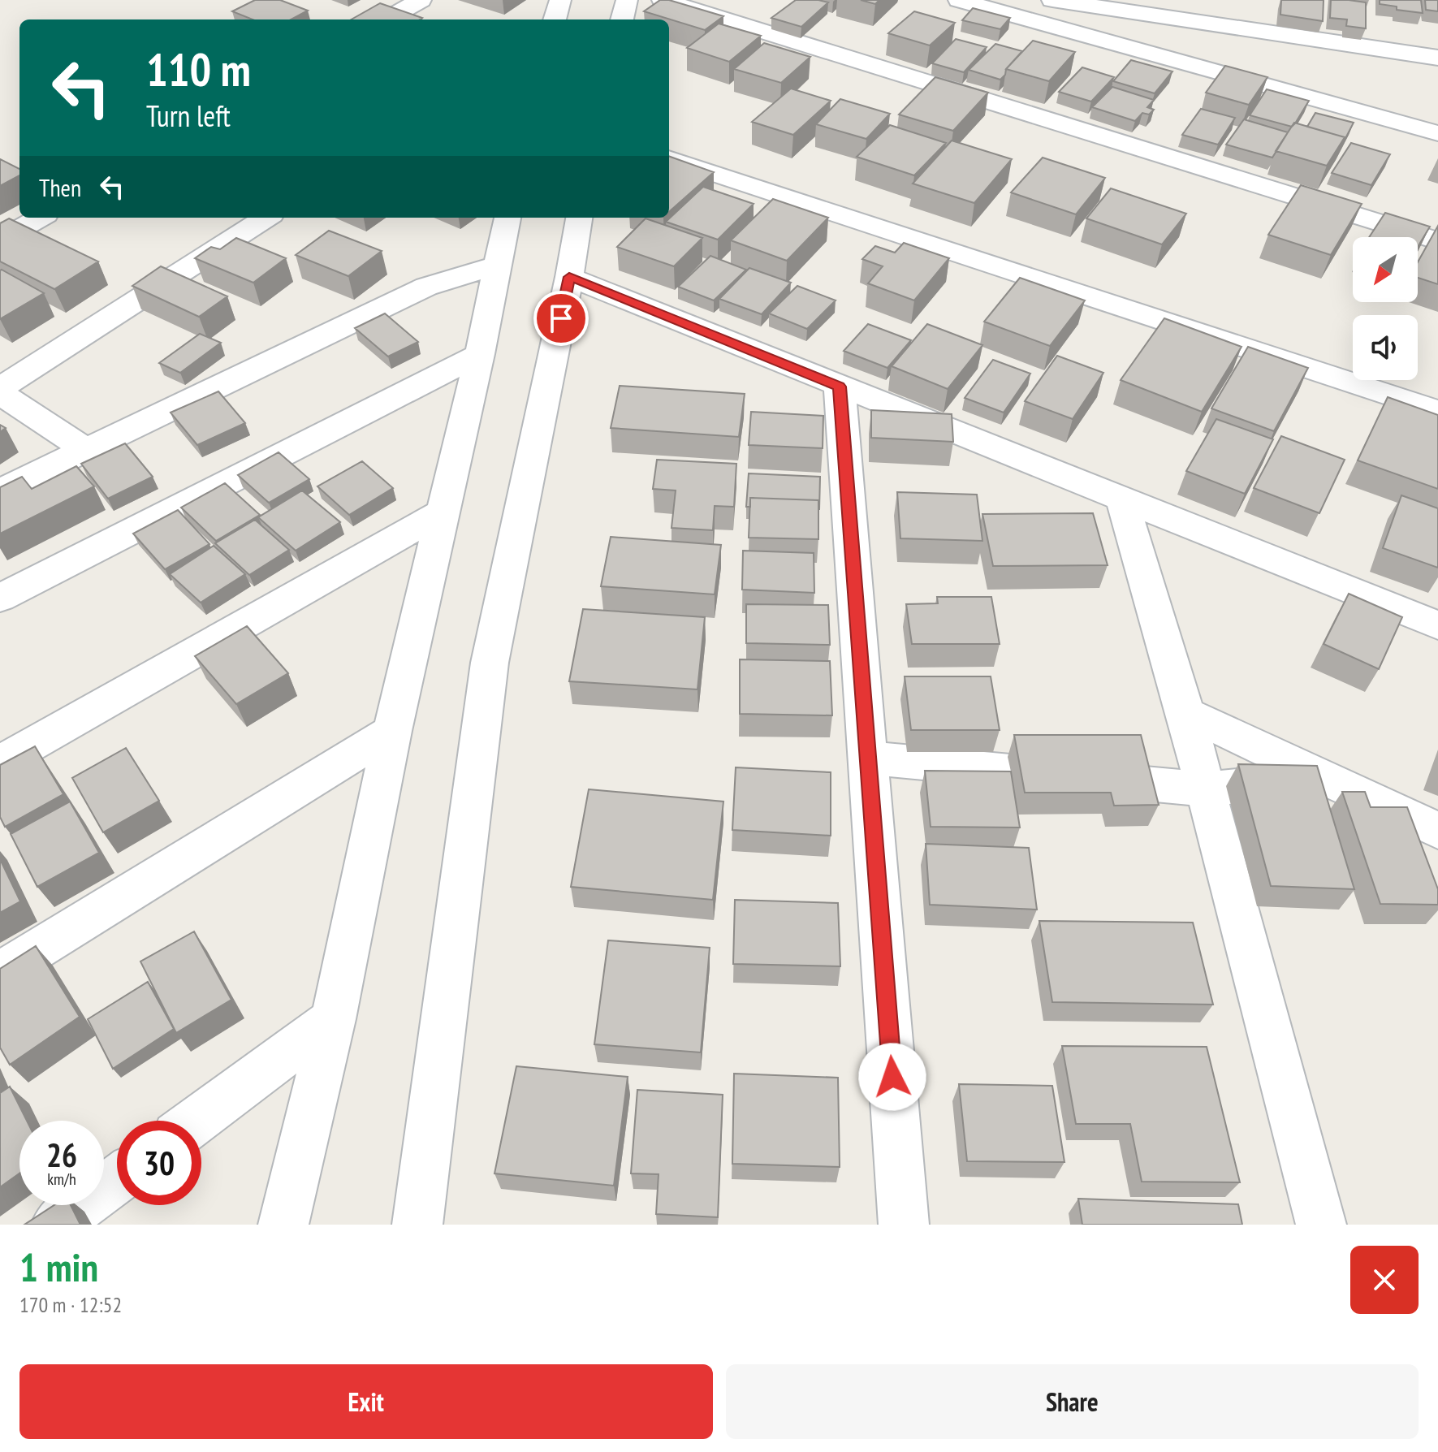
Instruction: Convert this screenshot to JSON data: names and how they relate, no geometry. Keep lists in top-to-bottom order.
{
  "north": "bottom left",
  "page": {
    "turn": ["110 m", "Turn left"],
    "then": "Then",
    "speed": "26 km/h",
    "limit": "30",
    "heading": ["1 min", "170 m · 12:52"],
    "buttons": ["Exit", "Share"]
  }
}
